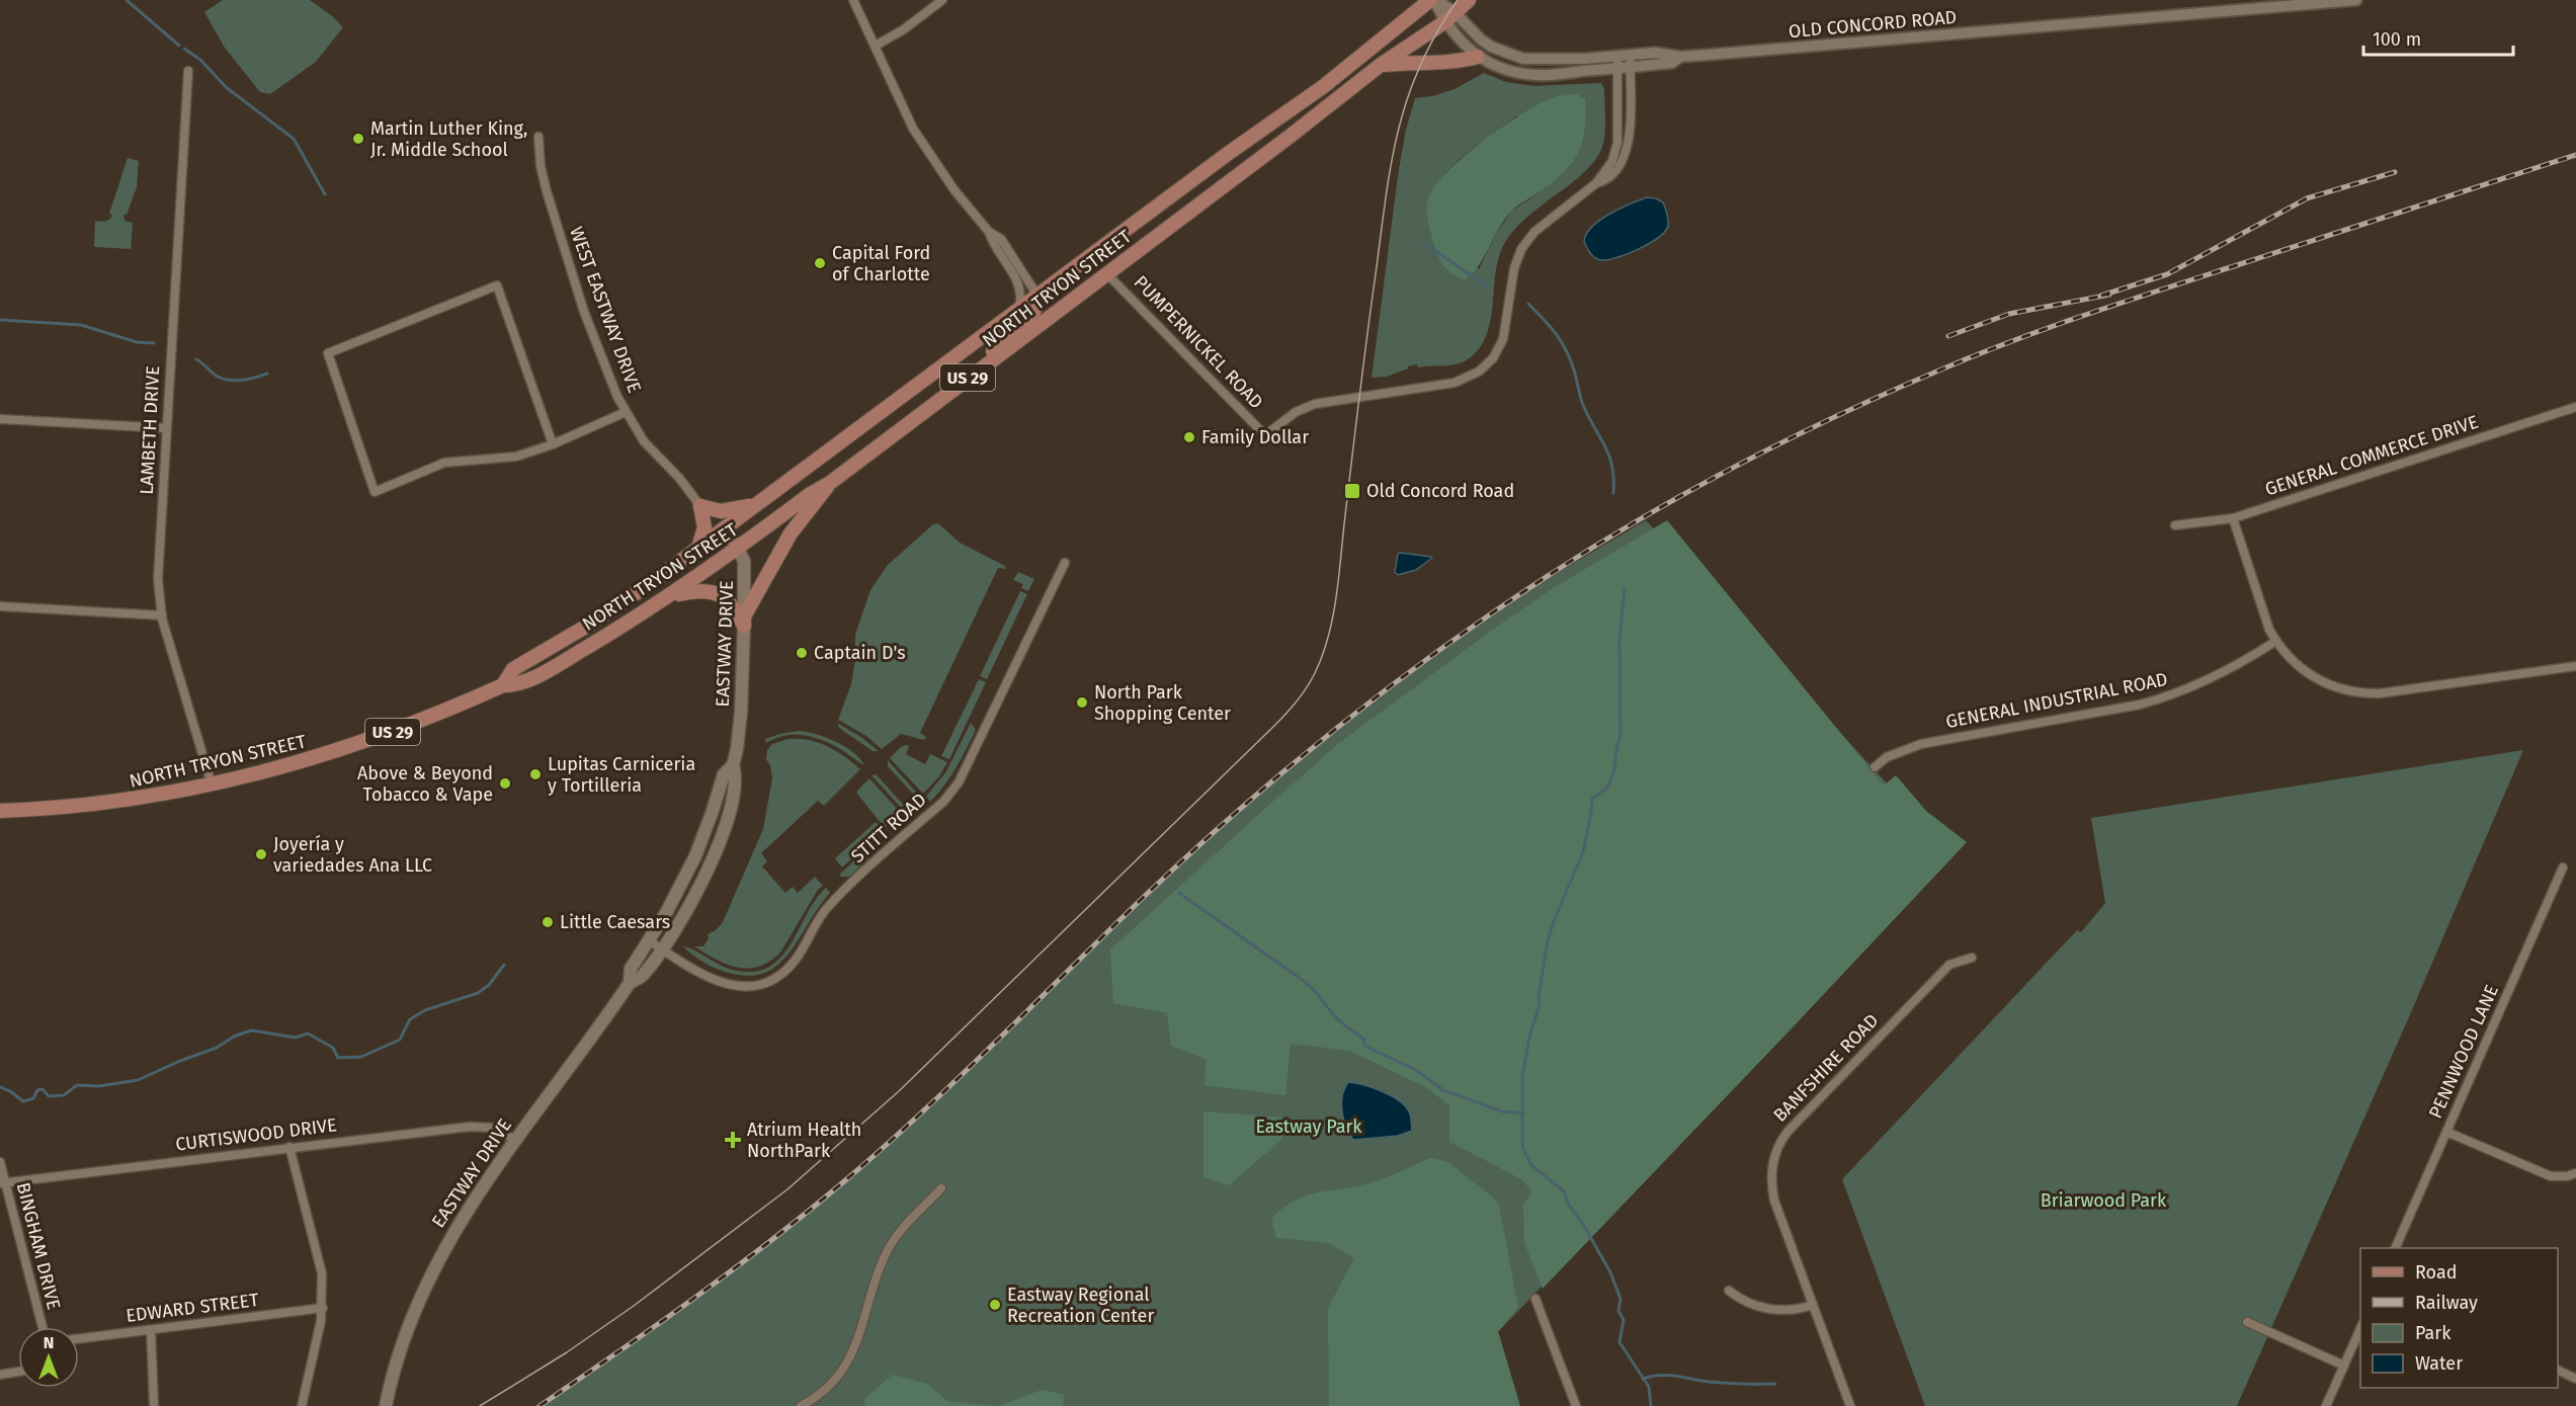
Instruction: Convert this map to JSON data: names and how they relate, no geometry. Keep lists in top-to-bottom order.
{
  "streets": {
    "main road": ["NORTH TRYON STREET", "US 29", "EASTWAY DRIVE"],
    "street": [
      "OLD CONCORD ROAD",
      "WEST EASTWAY DRIVE",
      "PUMPERNICKEL ROAD",
      "LAMBETH DRIVE",
      "GENERAL COMMERCE DRIVE",
      "GENERAL INDUSTRIAL ROAD",
      "STITT ROAD",
      "PENNWOOD LANE",
      "BANFSHIRE ROAD",
      "CURTISWOOD DRIVE",
      "BINGHAM DRIVE",
      "EDWARD STREET"
    ]
  },
  "crossings": [
    ["OLD CONCORD ROAD", "NORTH TRYON STREET"],
    ["NORTH TRYON STREET", "PUMPERNICKEL ROAD"],
    ["NORTH TRYON STREET", "LAMBETH DRIVE"],
    ["NORTH TRYON STREET", "EASTWAY DRIVE"],
    ["EASTWAY DRIVE", "STITT ROAD"],
    ["EASTWAY DRIVE", "CURTISWOOD DRIVE"],
    ["CURTISWOOD DRIVE", "BINGHAM DRIVE"]
  ],
  "parks": ["Eastway Park", "Briarwood Park"],
  "places": {
    "other": [
      "Martin Luther King, Jr. Middle School",
      "Capital Ford of Charlotte",
      "Family Dollar",
      "Captain D's",
      "North Park Shopping Center",
      "Lupitas Carniceria y Tortilleria",
      "Above & Beyond Tobacco & Vape",
      "Joyería y variedades Ana LLC",
      "Little Caesars",
      "Eastway Regional Recreation Center"
    ],
    "transit": ["Old Concord Road"],
    "health": ["Atrium Health NorthPark"]
  },
  "legend": [
    "Road",
    "Railway",
    "Park",
    "Water"
  ],
  "scale_bar": "100 m",
  "north": "top"
}
